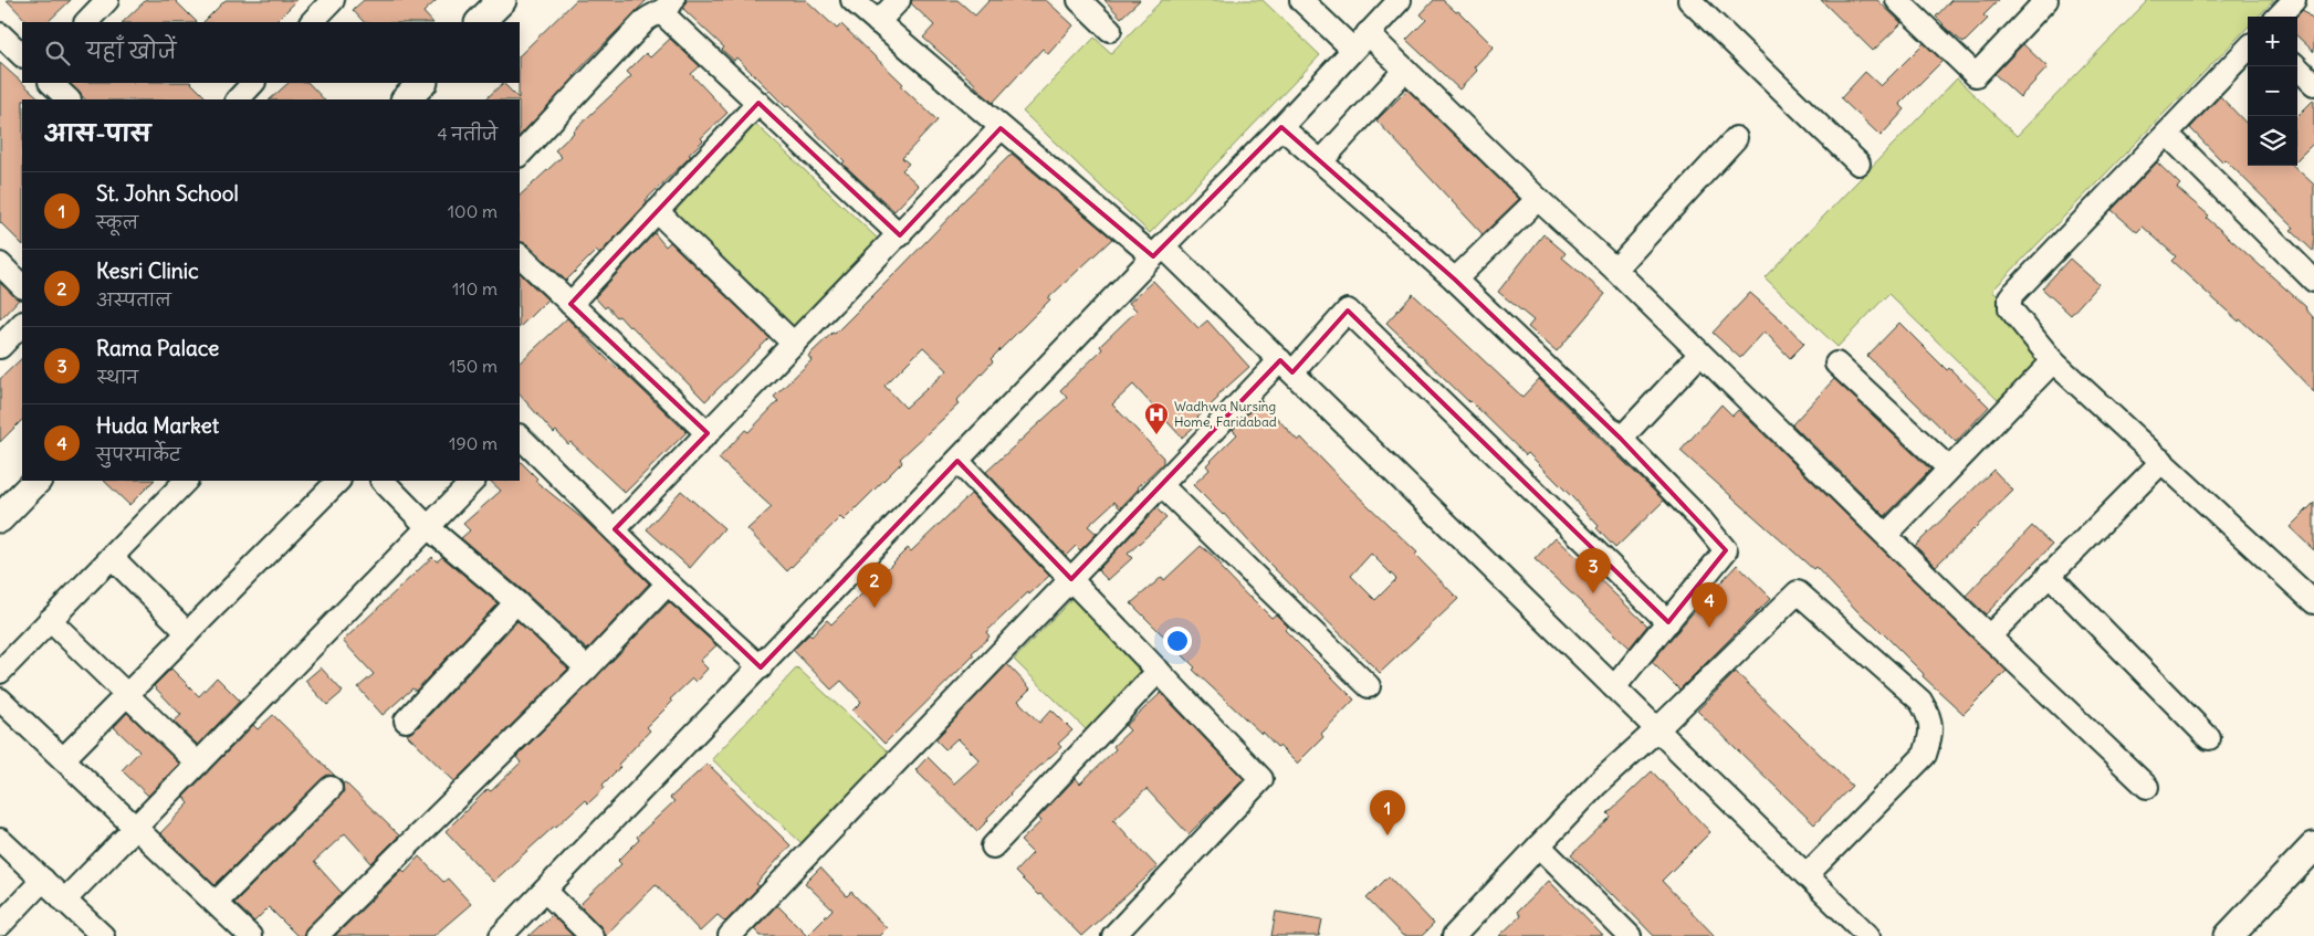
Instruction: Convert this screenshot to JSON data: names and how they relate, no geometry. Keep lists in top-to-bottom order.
{
  "places": {
    "hospital": ["Wadhwa Nursing Home, Faridabad"]
  },
  "page": {
    "map_buttons": ["+", "−"],
    "search": "यहाँ खोजें",
    "heading": ["आस-पास", "4 नतीजे"],
    "list": [
      {
        "mark": "1",
        "name": "St. John School",
        "note": "स्कूल",
        "value": "100 m"
      },
      {
        "mark": "2",
        "name": "Kesri Clinic",
        "note": "अस्पताल",
        "value": "110 m"
      },
      {
        "mark": "3",
        "name": "Rama Palace",
        "note": "स्थान",
        "value": "150 m"
      },
      {
        "mark": "4",
        "name": "Huda Market",
        "note": "सुपरमार्केट",
        "value": "190 m"
      }
    ],
    "pins": [
      "3",
      "2",
      "4",
      "1"
    ]
  }
}
